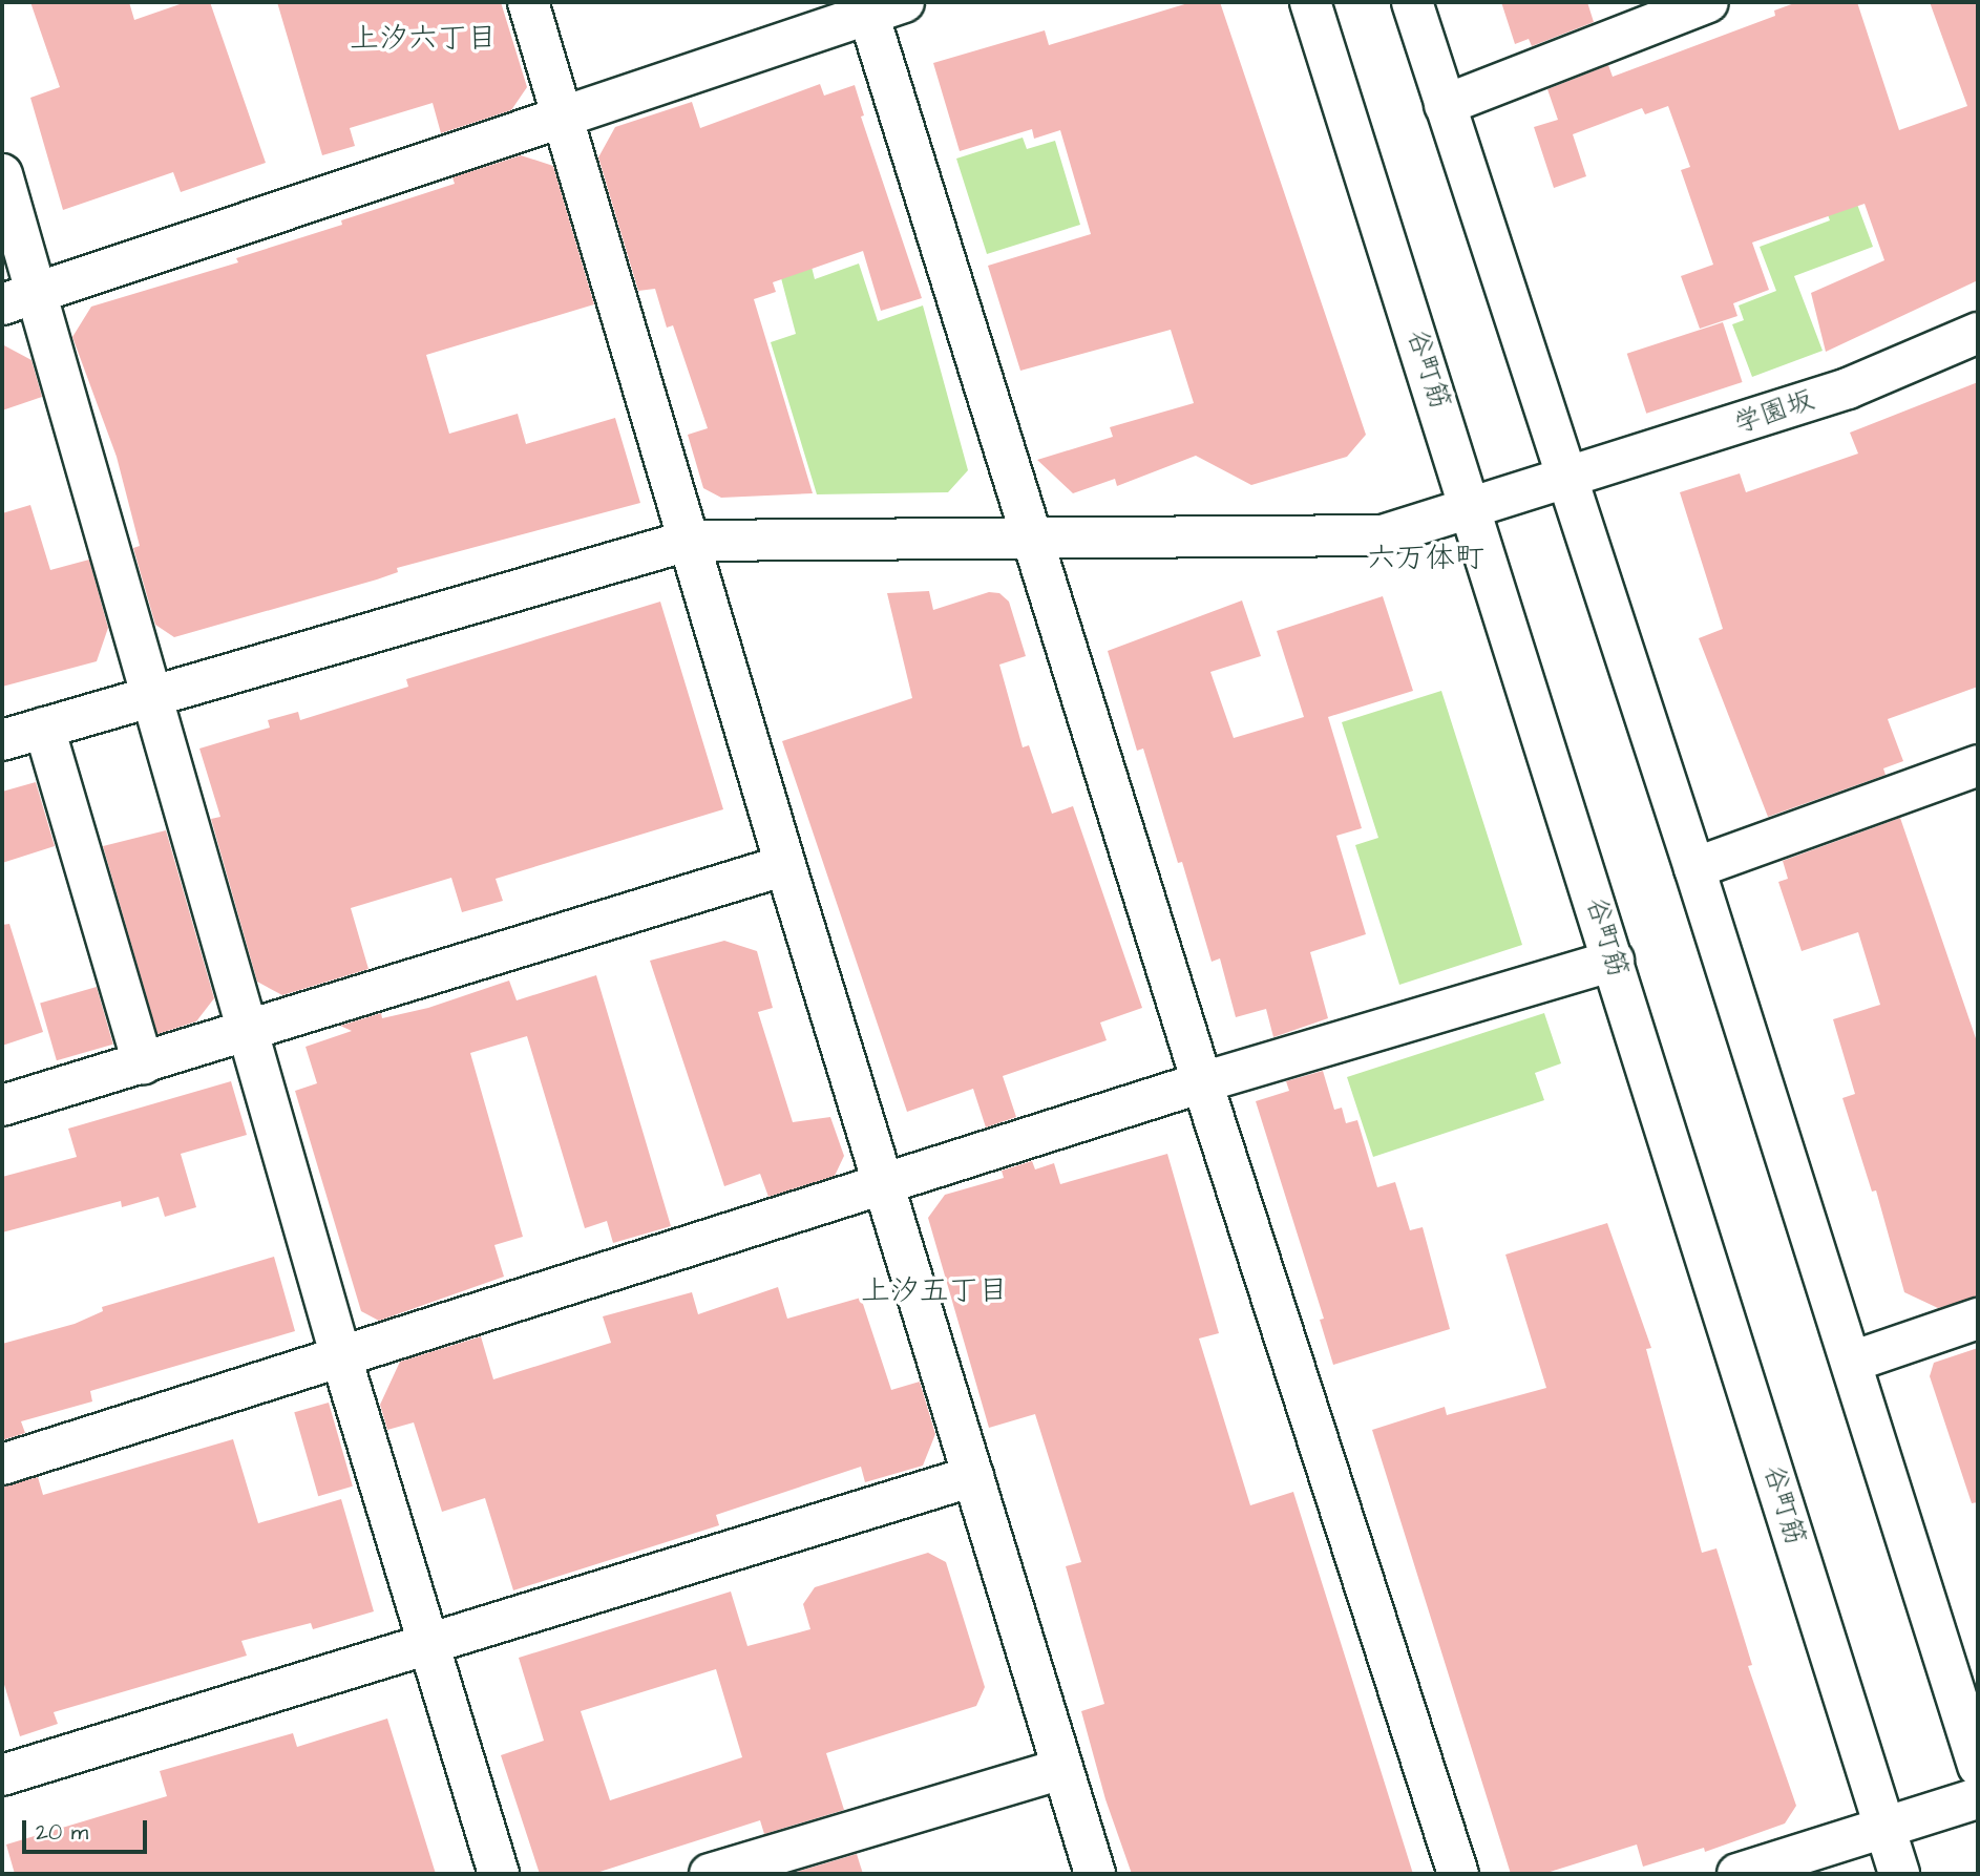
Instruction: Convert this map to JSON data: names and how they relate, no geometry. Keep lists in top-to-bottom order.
{
  "streets": {
    "street": ["谷町筋", "学園坂"]
  },
  "crossings": [
    ["谷町筋", "学園坂"]
  ],
  "districts": ["上汐六丁目", "六万体町", "上汐五丁目"],
  "scale_bar": "20 m"
}
